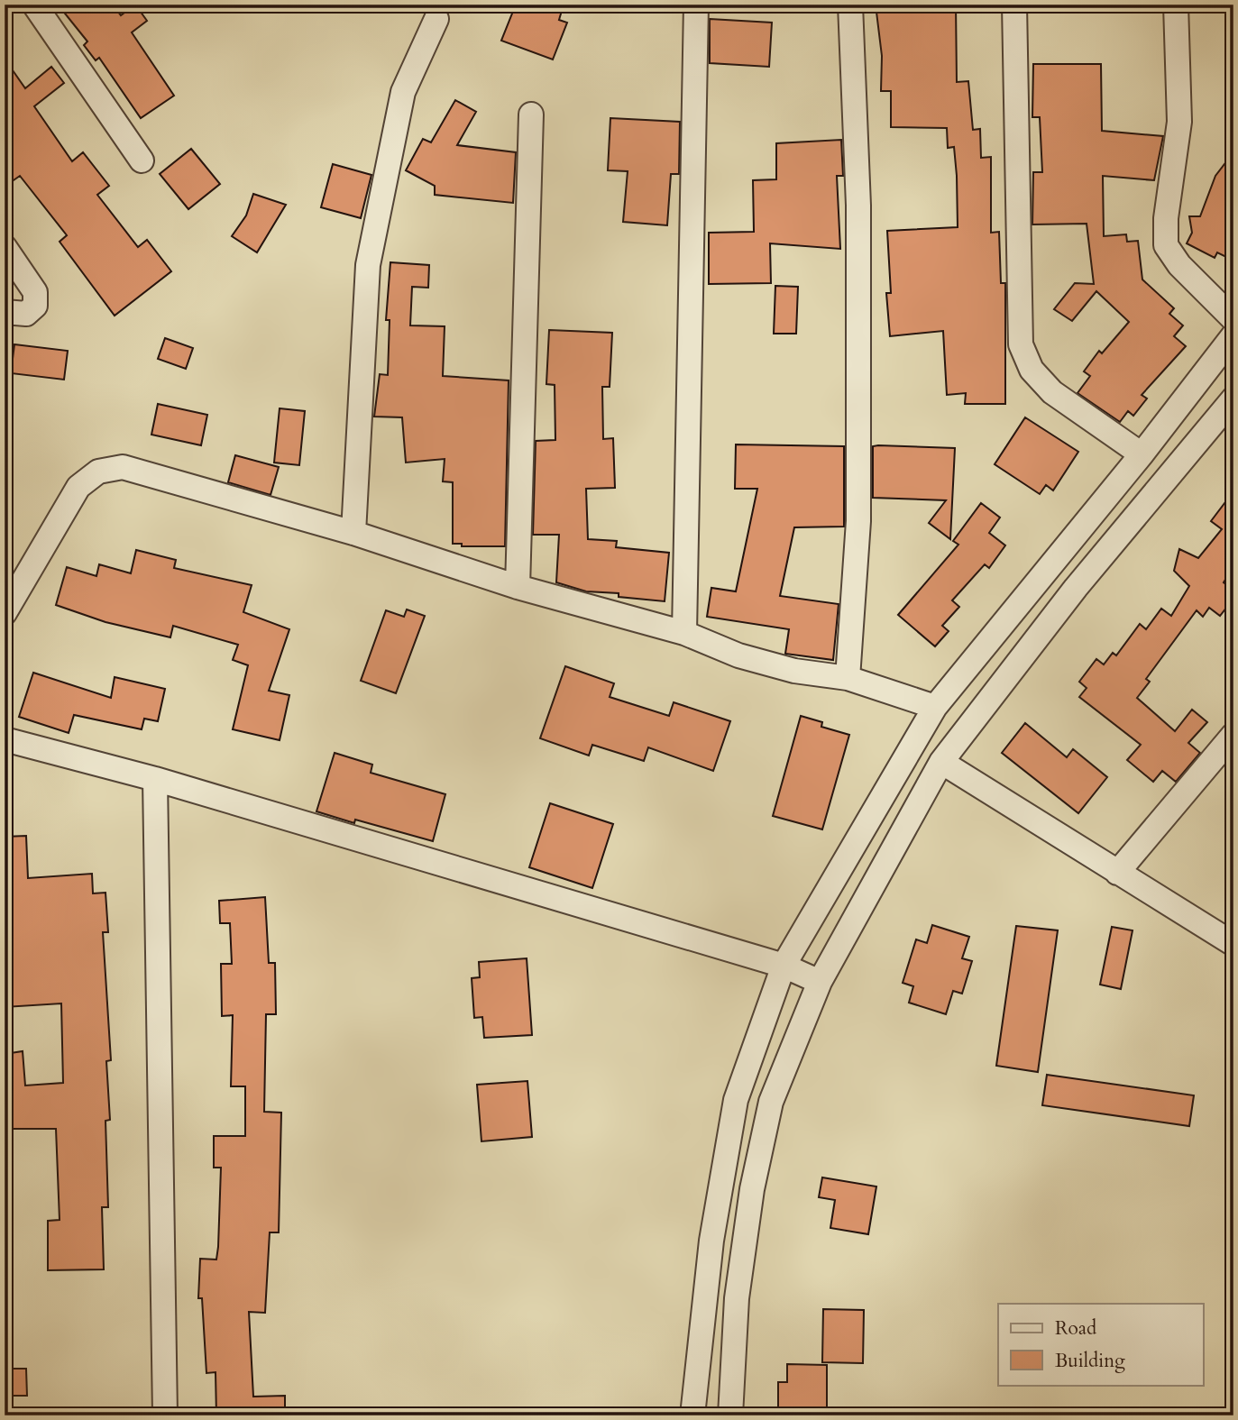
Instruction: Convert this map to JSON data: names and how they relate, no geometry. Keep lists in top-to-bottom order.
{
  "legend": ["Road", "Building"]
}
